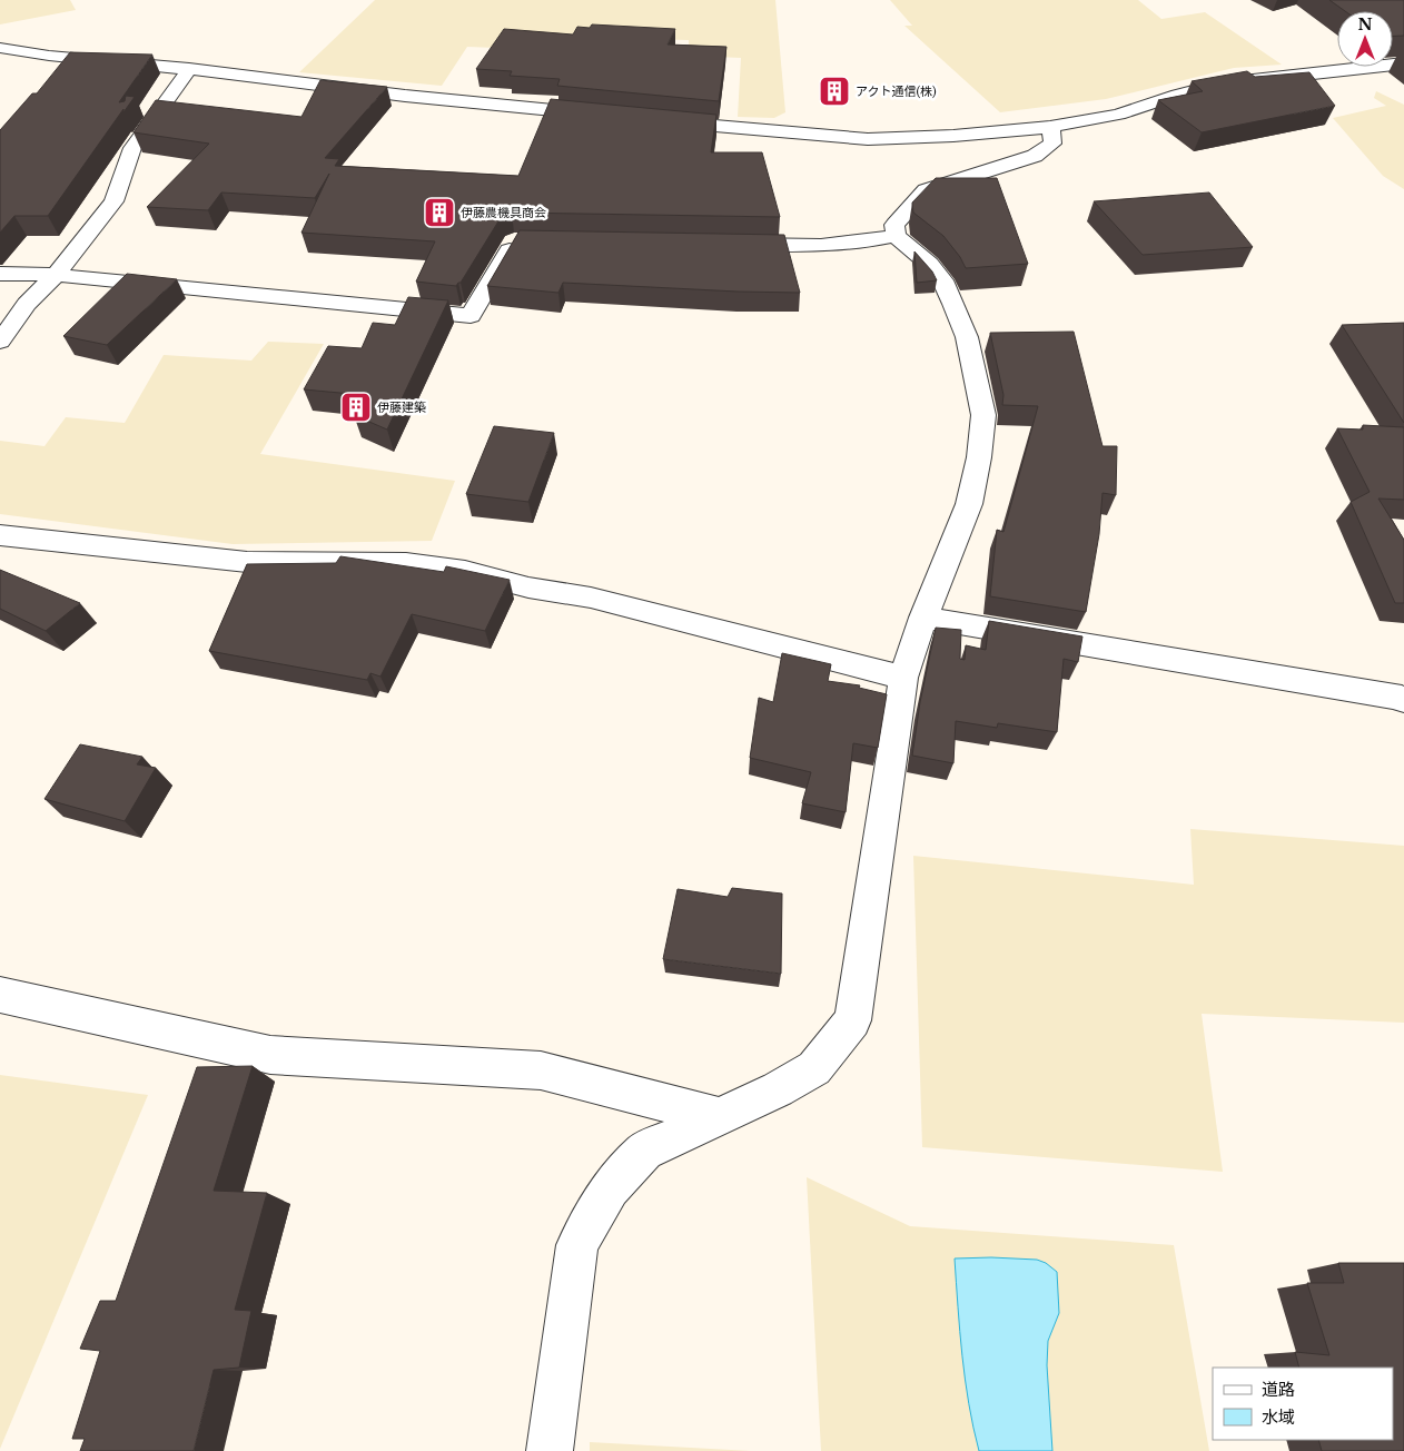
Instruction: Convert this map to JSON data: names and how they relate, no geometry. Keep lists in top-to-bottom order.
{
  "places": {
    "building": ["アクト通信(株)", "伊藤農機具商会", "伊藤建築"]
  },
  "legend": ["道路", "水域"],
  "north": "top"
}
